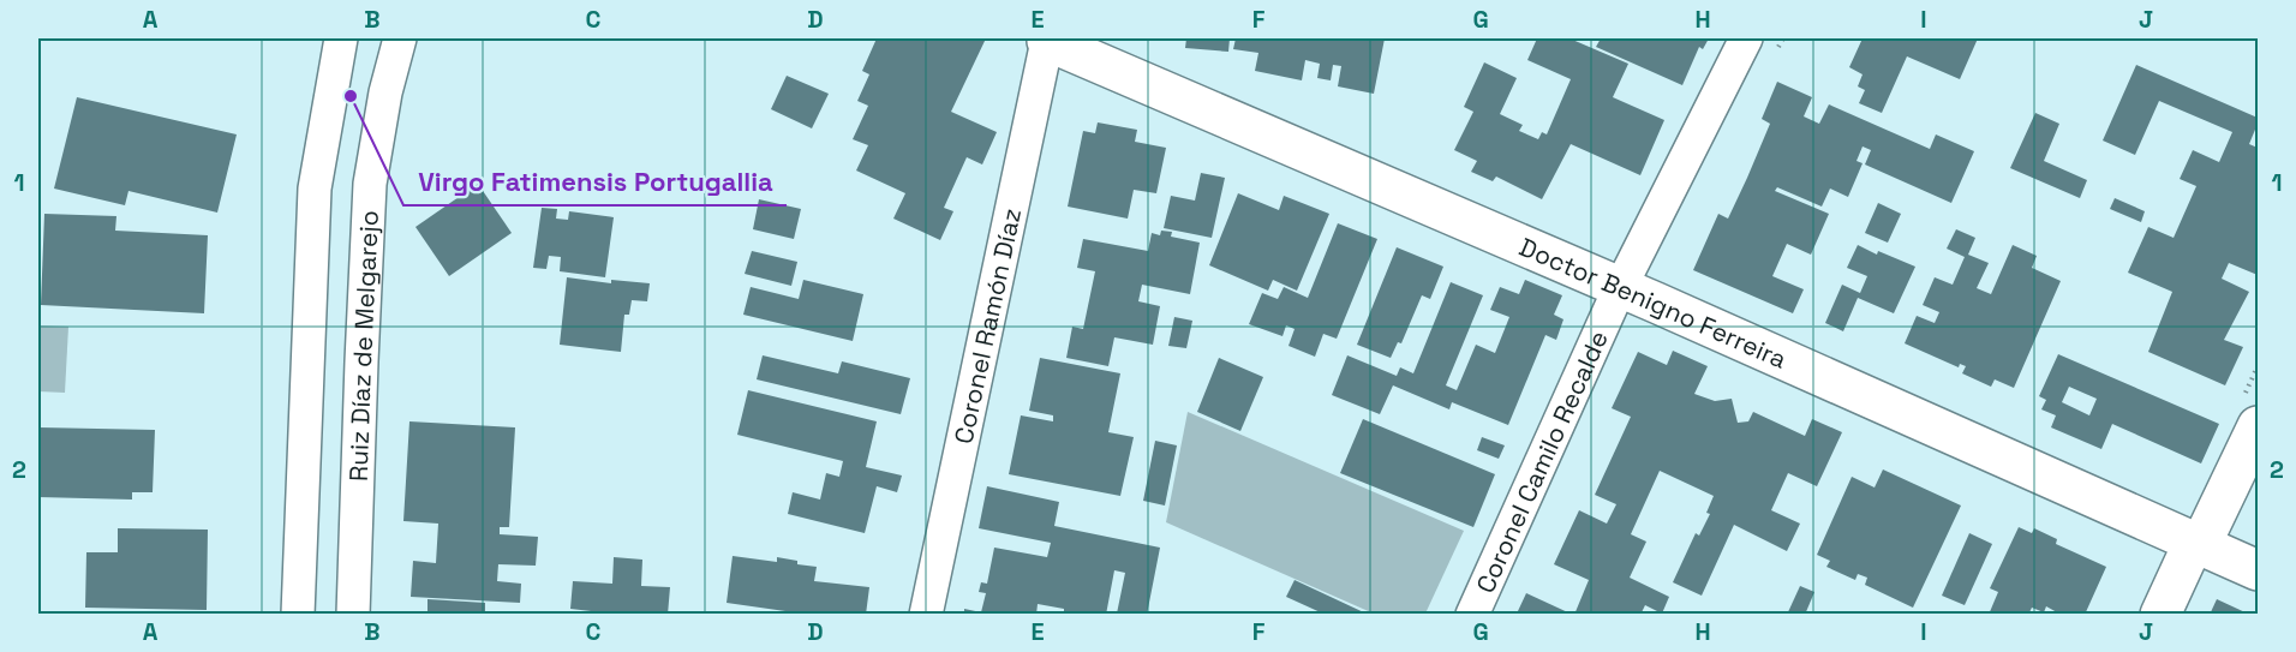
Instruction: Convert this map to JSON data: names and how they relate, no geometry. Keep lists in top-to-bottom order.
{
  "streets": {
    "street": [
      "Doctor Benigno Ferreira",
      "Coronel Ramón Díaz",
      "Ruiz Díaz de Melgarejo",
      "Coronel Camilo Recalde"
    ]
  },
  "crossings": [
    ["Doctor Benigno Ferreira", "Coronel Ramón Díaz"],
    ["Doctor Benigno Ferreira", "Coronel Camilo Recalde"]
  ],
  "places": ["Virgo Fatimensis Portugallia"],
  "grid": {
    "columns": [
      "A",
      "B",
      "C",
      "D",
      "E",
      "F",
      "G",
      "H",
      "I",
      "J"
    ],
    "rows": ["1", "2"]
  }
}
